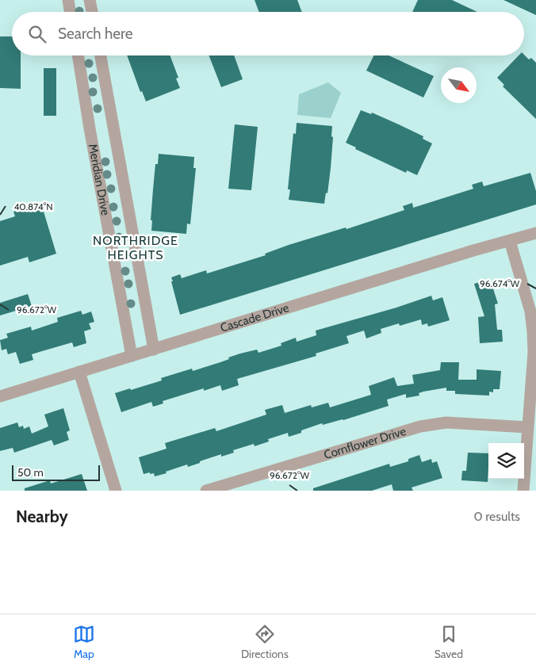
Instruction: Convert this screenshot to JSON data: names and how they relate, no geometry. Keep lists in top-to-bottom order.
{
  "streets": {
    "street": ["Meridian Drive", "Cascade Drive", "Cornflower Drive"]
  },
  "crossings": [
    ["Meridian Drive", "Cascade Drive"]
  ],
  "districts": ["NORTHRIDGE HEIGHTS"],
  "scale_bar": "50 m",
  "north": "bottom right",
  "page": {
    "search": "Search here",
    "scale": "50 m",
    "heading": ["Nearby", "0 results"],
    "nav": ["Map", "Directions", "Saved"]
  },
  "coordinates": ["40.874°N", "96.674°W", "96.672°W"]
}
